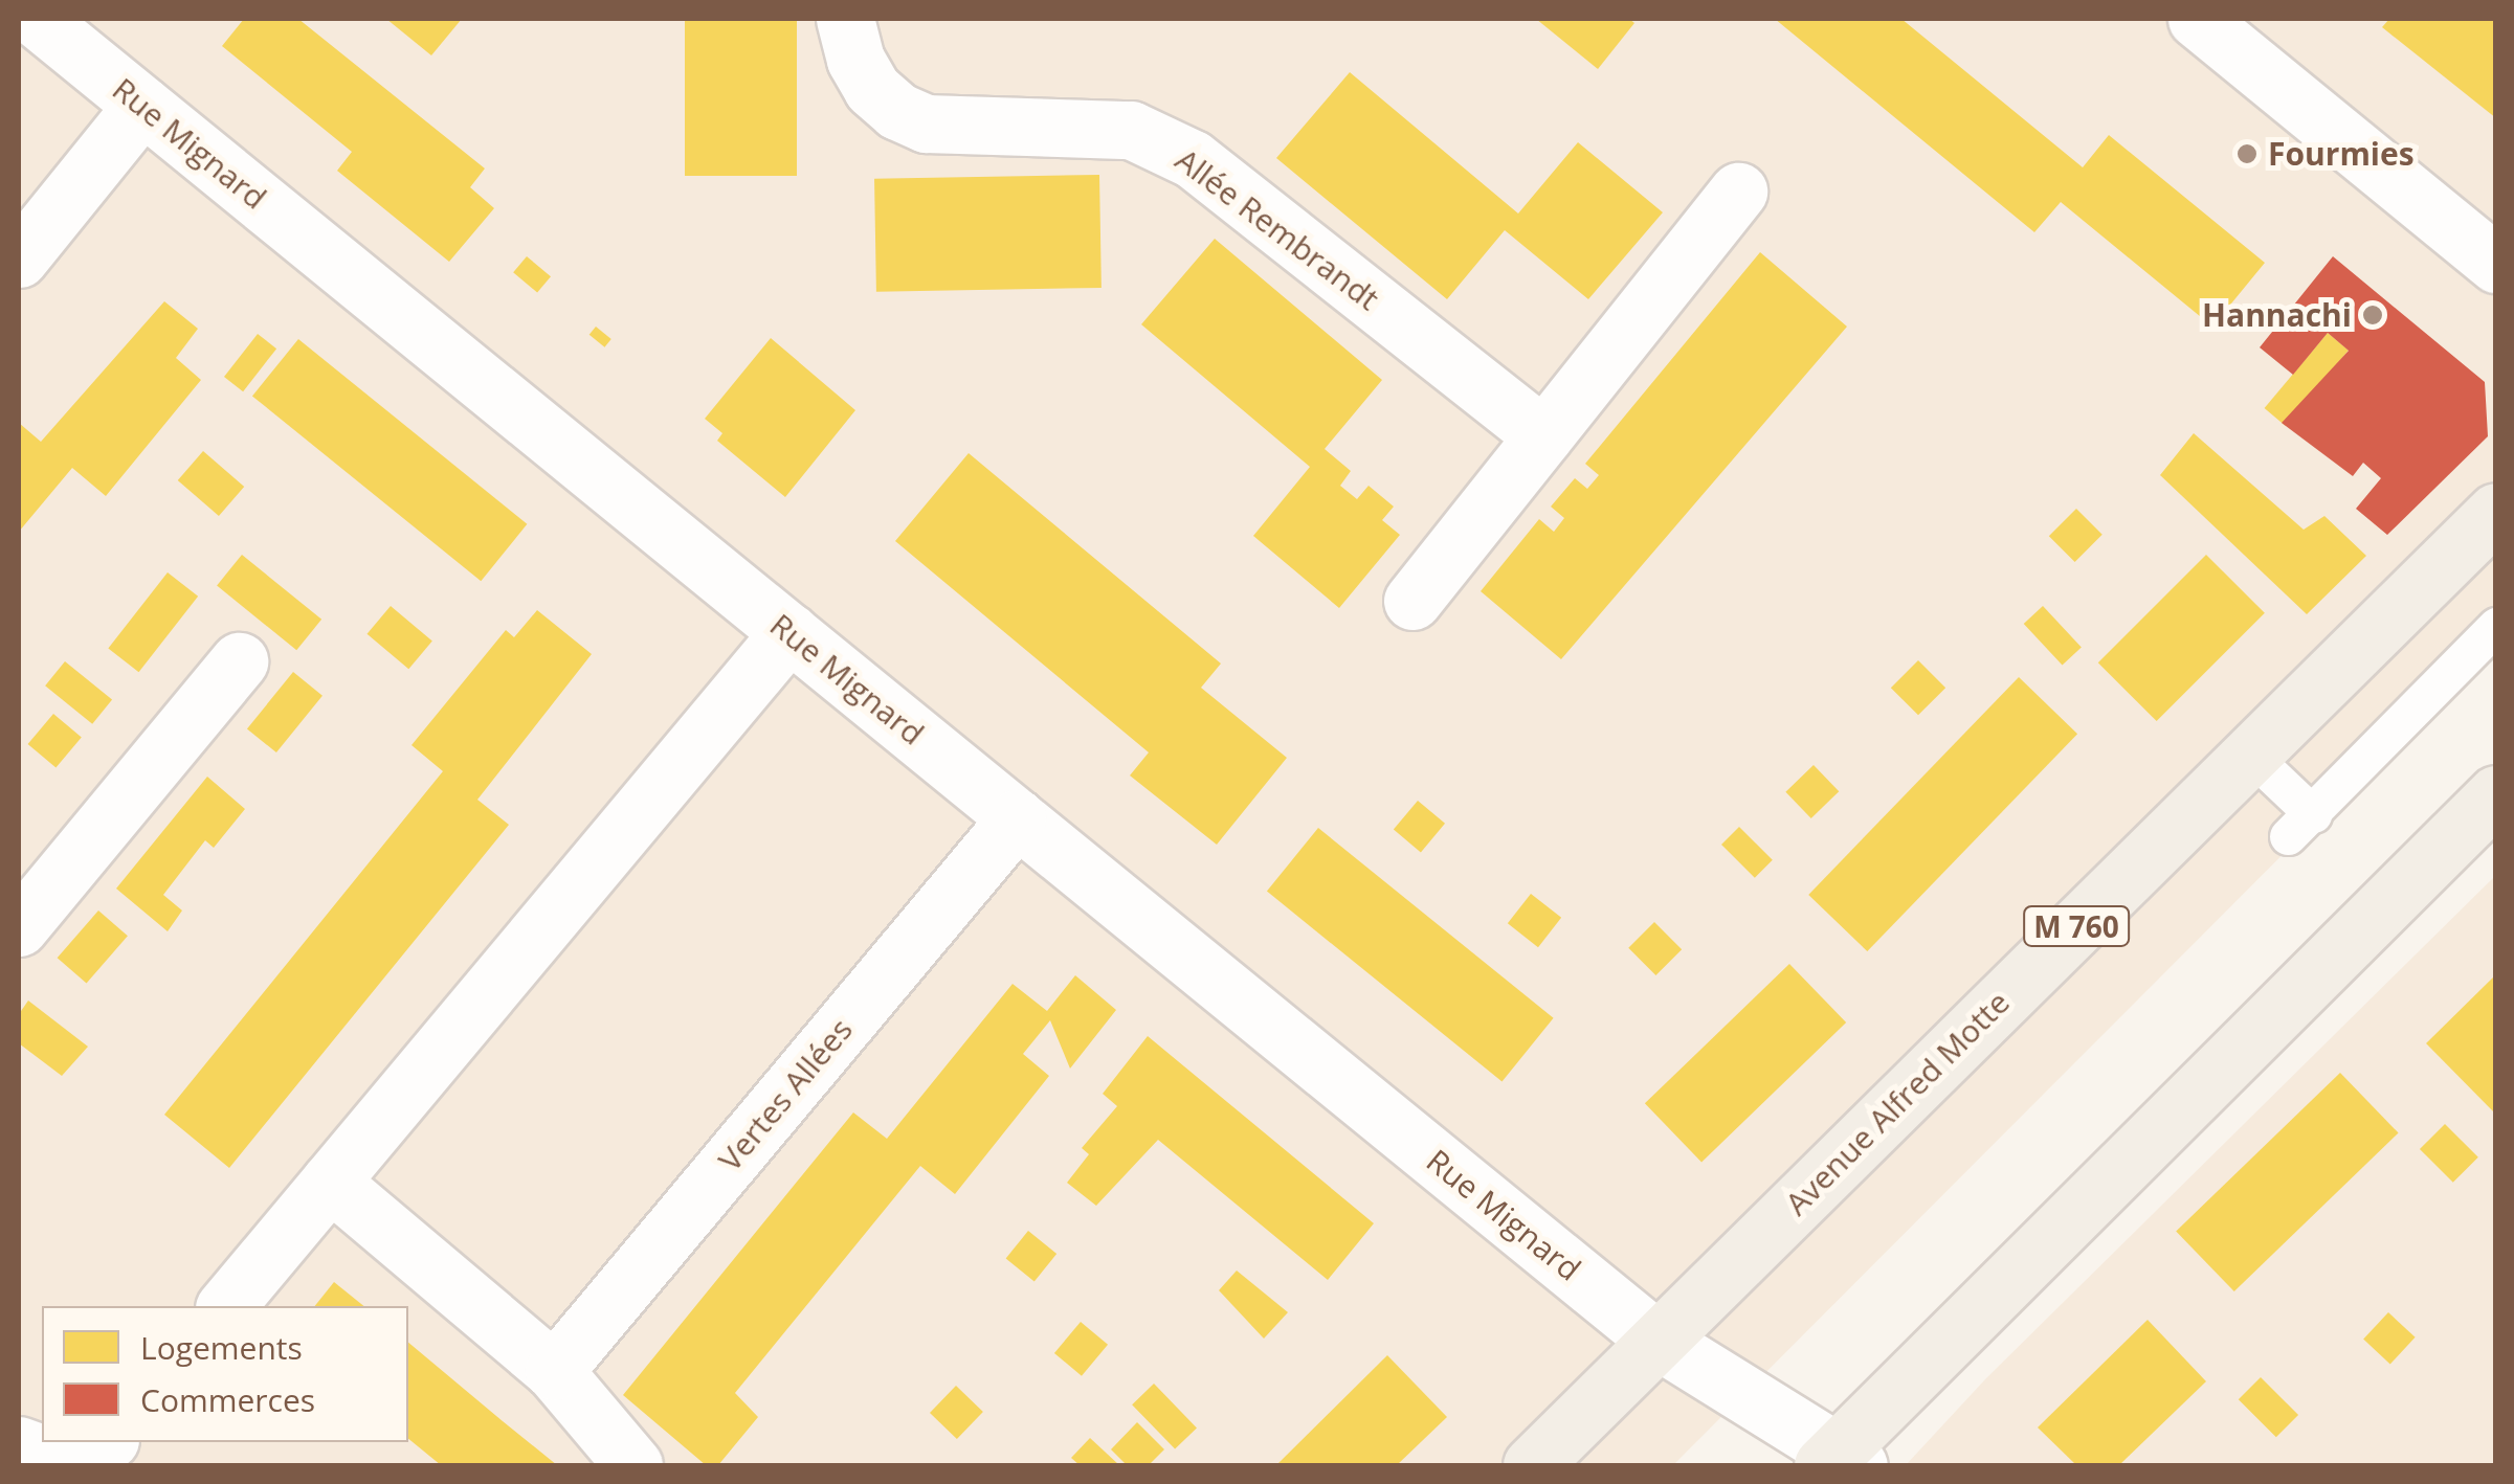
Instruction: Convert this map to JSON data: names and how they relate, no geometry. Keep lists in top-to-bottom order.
{
  "streets": {
    "main road": ["M 760", "Avenue Alfred Motte"],
    "street": ["Rue Mignard", "Allée Rembrandt", "Vertes Allées"]
  },
  "crossings": [
    ["Rue Mignard", "Vertes Allées"],
    ["Rue Mignard", "Avenue Alfred Motte"]
  ],
  "places": ["Fourmies", "Hannachi"],
  "legend": ["Logements", "Commerces"]
}
